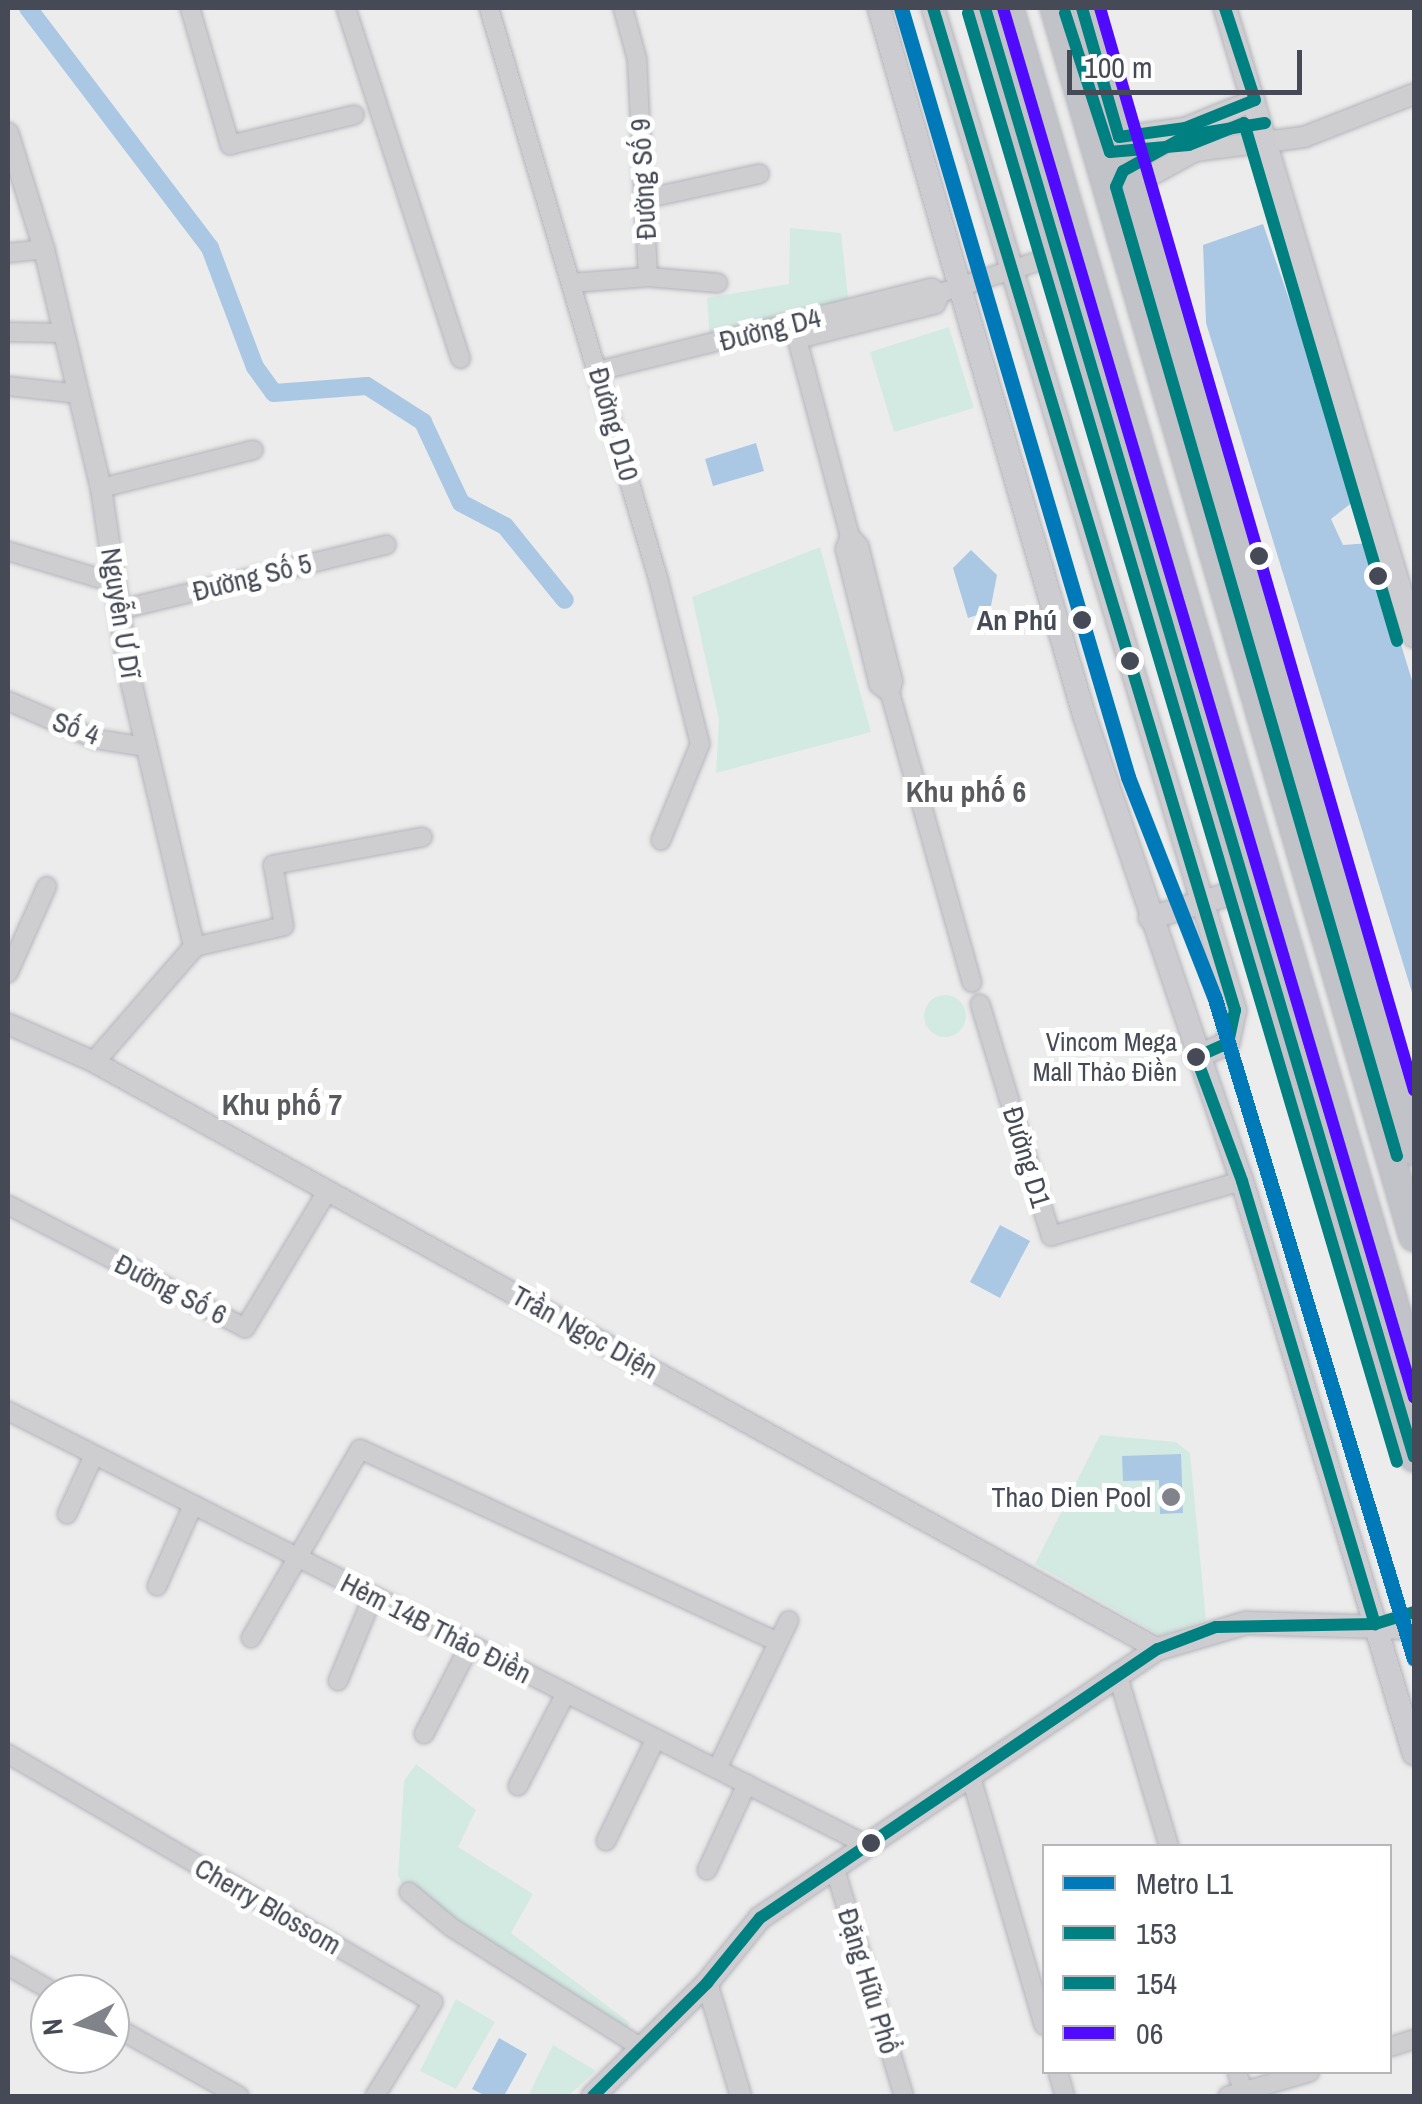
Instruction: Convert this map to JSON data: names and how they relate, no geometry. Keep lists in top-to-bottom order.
{
  "streets": {
    "street": [
      "Đường Số 9",
      "Đường D4",
      "Đường D10",
      "Đường Số 5",
      "Nguyễn Ư Dĩ",
      "Số 4",
      "Đường D1",
      "Đường Số 6",
      "Trần Ngọc Diện",
      "Hẻm 14B Thảo Điền",
      "Cherry Blossom",
      "Đặng Hữu Phổ"
    ]
  },
  "crossings": [
    ["Đường Số 9", "Đường D10"],
    ["Đường D4", "Đường D10"],
    ["Đường Số 5", "Nguyễn Ư Dĩ"],
    ["Nguyễn Ư Dĩ", "Số 4"],
    ["Đường Số 6", "Trần Ngọc Diện"]
  ],
  "districts": ["Khu phố 6", "Khu phố 7"],
  "places": ["An Phú", "Vincom Mega Mall Thảo Điền", "Thao Dien Pool"],
  "lines": [
    "metro line L1",
    "transit line 153",
    "transit line 06",
    "transit line 154"
  ],
  "legend": [
    "Metro L1",
    "153",
    "154",
    "06"
  ],
  "scale_bar": "100 m",
  "north": "left"
}
